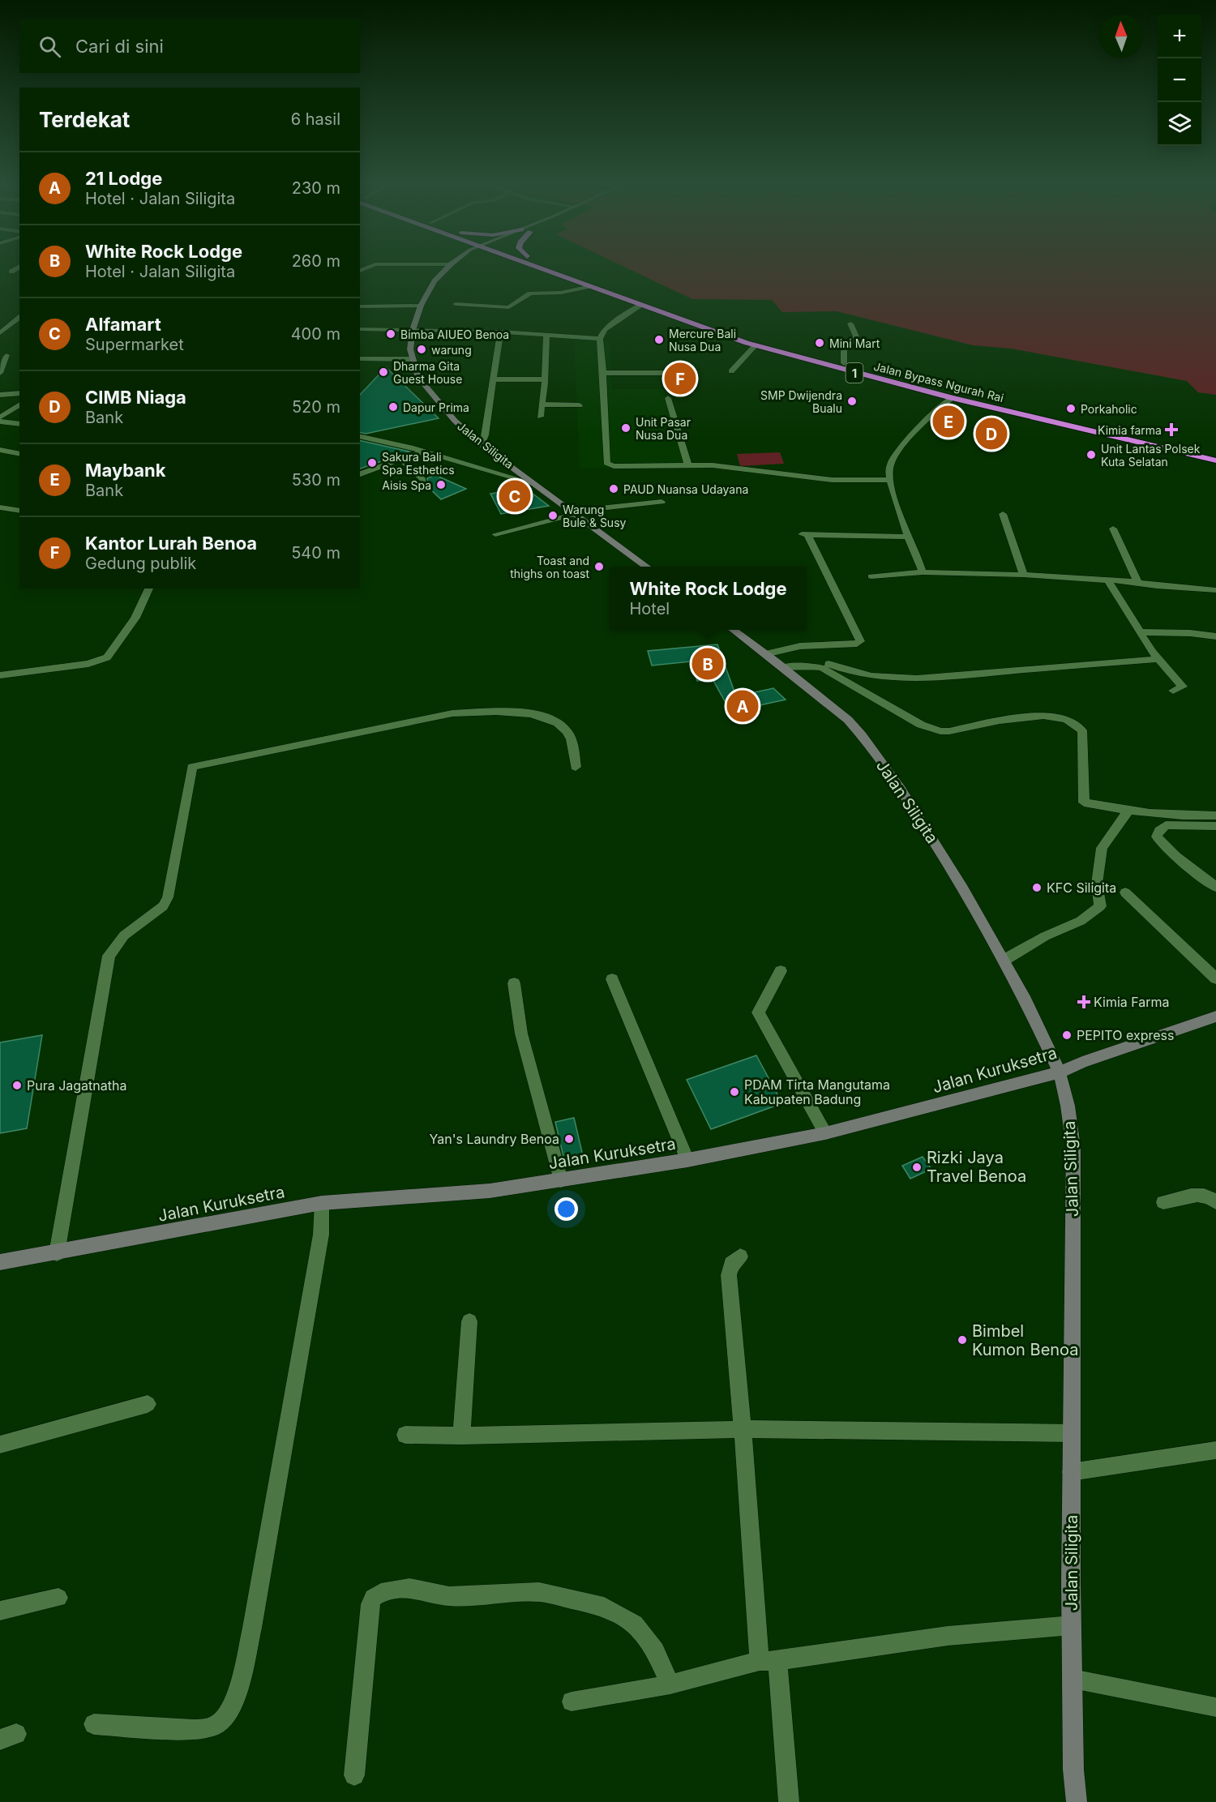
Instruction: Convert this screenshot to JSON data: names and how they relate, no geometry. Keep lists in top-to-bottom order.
{
  "streets": {
    "highway": ["1", "Jalan Bypass Ngurah Rai"],
    "main road": ["Jalan Siligita", "Jalan Kuruksetra"]
  },
  "crossings": [
    ["Jalan Siligita", "Jalan Kuruksetra"]
  ],
  "places": {
    "other": [
      "Bimba AIUEO Benoa",
      "Mercure Bali Nusa Dua",
      "Mini Mart",
      "warung",
      "Dharma Gita Guest House",
      "SMP Dwijendra Bualu",
      "Dapur Prima",
      "Porkaholic",
      "Unit Pasar Nusa Dua",
      "Unit Lantas Polsek Kuta Selatan",
      "Sakura Bali Spa Esthetics",
      "Aisis Spa",
      "PAUD Nuansa Udayana",
      "Warung Bule & Susy",
      "Toast and thighs on toast",
      "KFC Siligita",
      "PEPITO express",
      "Pura Jagatnatha",
      "PDAM Tirta Mangutama Kabupaten Badung",
      "Yan's Laundry Benoa",
      "Rizki Jaya Travel Benoa",
      "Bimbel Kumon Benoa"
    ],
    "health": ["Kimia farma", "Kimia Farma"]
  },
  "north": "top",
  "page": {
    "map_buttons": ["+", "−"],
    "search": "Cari di sini",
    "heading": ["Terdekat", "6 hasil"],
    "list": [
      {
        "mark": "A",
        "name": "21 Lodge",
        "note": "Hotel · Jalan Siligita",
        "value": "230 m"
      },
      {
        "mark": "B",
        "name": "White Rock Lodge",
        "note": "Hotel · Jalan Siligita",
        "value": "260 m"
      },
      {
        "mark": "C",
        "name": "Alfamart",
        "note": "Supermarket",
        "value": "400 m"
      },
      {
        "mark": "D",
        "name": "CIMB Niaga",
        "note": "Bank",
        "value": "520 m"
      },
      {
        "mark": "E",
        "name": "Maybank",
        "note": "Bank",
        "value": "530 m"
      },
      {
        "mark": "F",
        "name": "Kantor Lurah Benoa",
        "note": "Gedung publik",
        "value": "540 m"
      }
    ],
    "pins": [
      "F",
      "E",
      "D",
      "C",
      "B",
      "A"
    ],
    "popup": ["White Rock Lodge", "Hotel"]
  }
}
